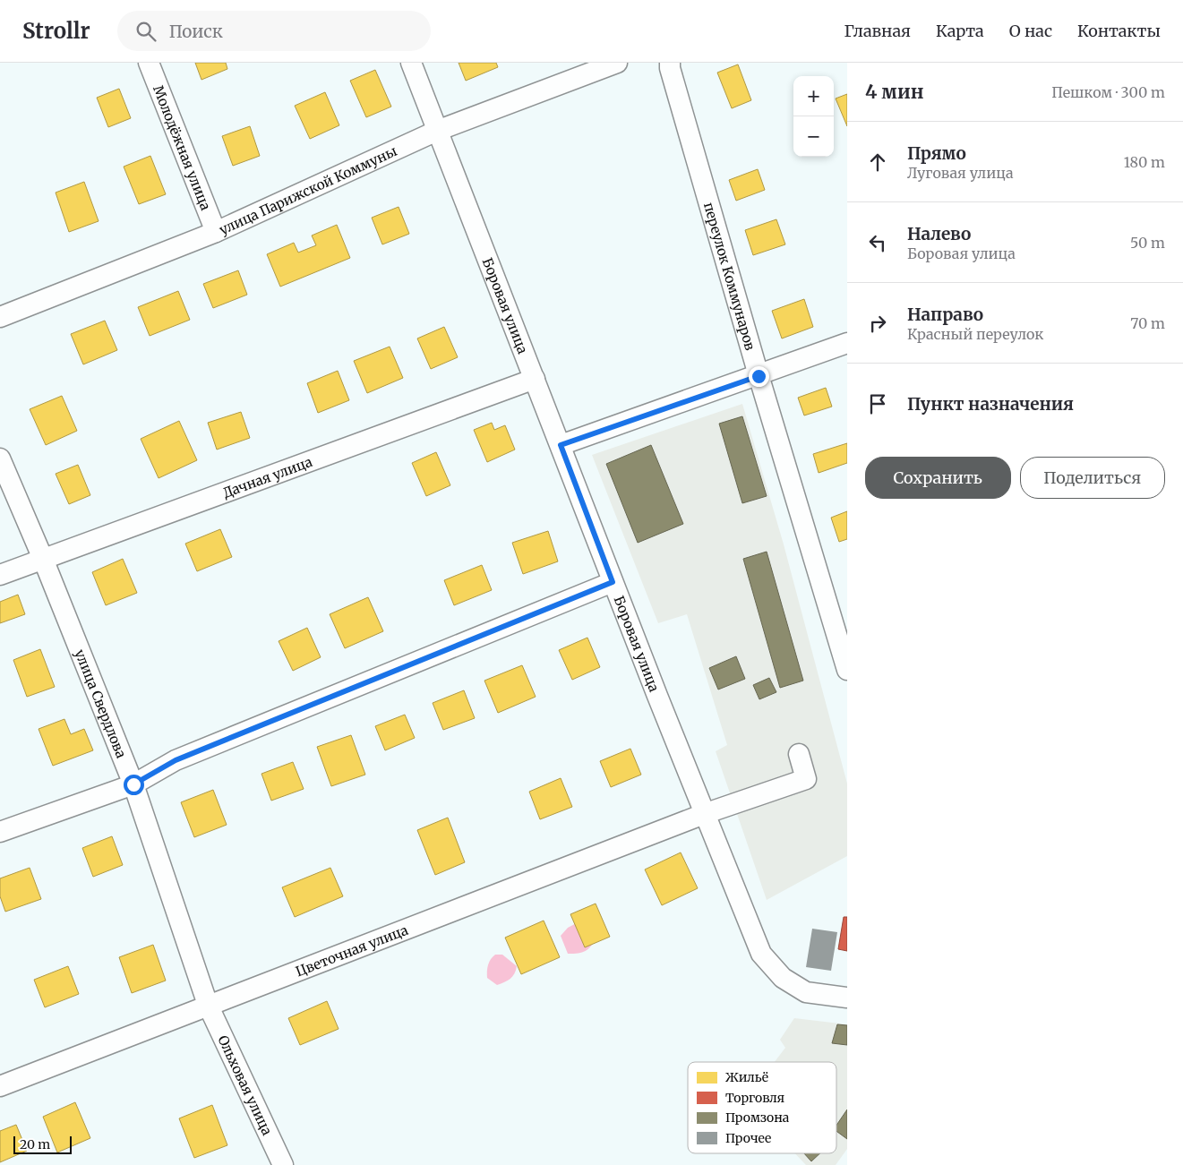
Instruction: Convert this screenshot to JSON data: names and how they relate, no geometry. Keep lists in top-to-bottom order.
{
  "streets": {
    "street": [
      "Молодёжная улица",
      "улица Парижской Коммуны",
      "переулок Коммунаров",
      "Боровая улица",
      "Дачная улица",
      "улица Свердлова",
      "Цветочная улица",
      "Ольховая улица"
    ]
  },
  "crossings": [
    ["Молодёжная улица", "улица Парижской Коммуны"],
    ["улица Парижской Коммуны", "Боровая улица"],
    ["Боровая улица", "Дачная улица"],
    ["Боровая улица", "Цветочная улица"],
    ["Дачная улица", "улица Свердлова"],
    ["улица Свердлова", "Цветочная улица"],
    ["улица Свердлова", "Ольховая улица"],
    ["Цветочная улица", "Ольховая улица"]
  ],
  "legend": [
    "Жильё",
    "Торговля",
    "Промзона",
    "Прочее"
  ],
  "scale_bar": "20 m",
  "page": {
    "header": "Strollr",
    "search": "Поиск",
    "nav": [
      "Главная",
      "Карта",
      "О нас",
      "Контакты"
    ],
    "heading": ["4 мин", "Пешком · 300 m"],
    "map_buttons": ["+", "−"],
    "list": [
      ["Прямо", "Луговая улица", "180 m"],
      ["Налево", "Боровая улица", "50 m"],
      ["Направо", "Красный переулок", "70 m"],
      "Пункт назначения"
    ],
    "buttons": ["Сохранить", "Поделиться"],
    "scale": "20 m"
  }
}
